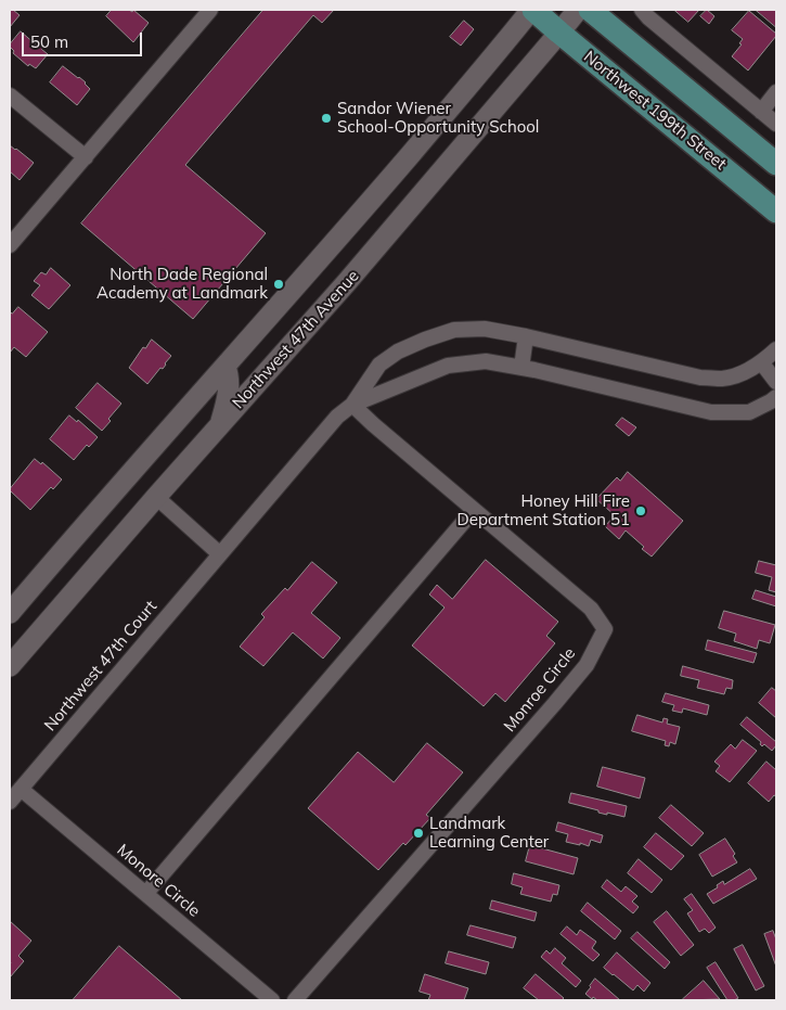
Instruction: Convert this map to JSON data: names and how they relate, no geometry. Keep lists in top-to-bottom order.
{
  "streets": {
    "main road": ["Northwest 199th Street", "Northwest 47th Avenue"],
    "street": ["Northwest 47th Court", "Monroe Circle", "Monore Circle"]
  },
  "crossings": [
    ["Northwest 199th Street", "Northwest 47th Avenue"],
    ["Northwest 47th Court", "Monroe Circle"],
    ["Northwest 47th Court", "Monore Circle"]
  ],
  "places": [
    "Sandor Wiener School-Opportunity School",
    "North Dade Regional Academy at Landmark",
    "Honey Hill Fire Department Station 51",
    "Landmark Learning Center"
  ],
  "scale_bar": "50 m"
}
